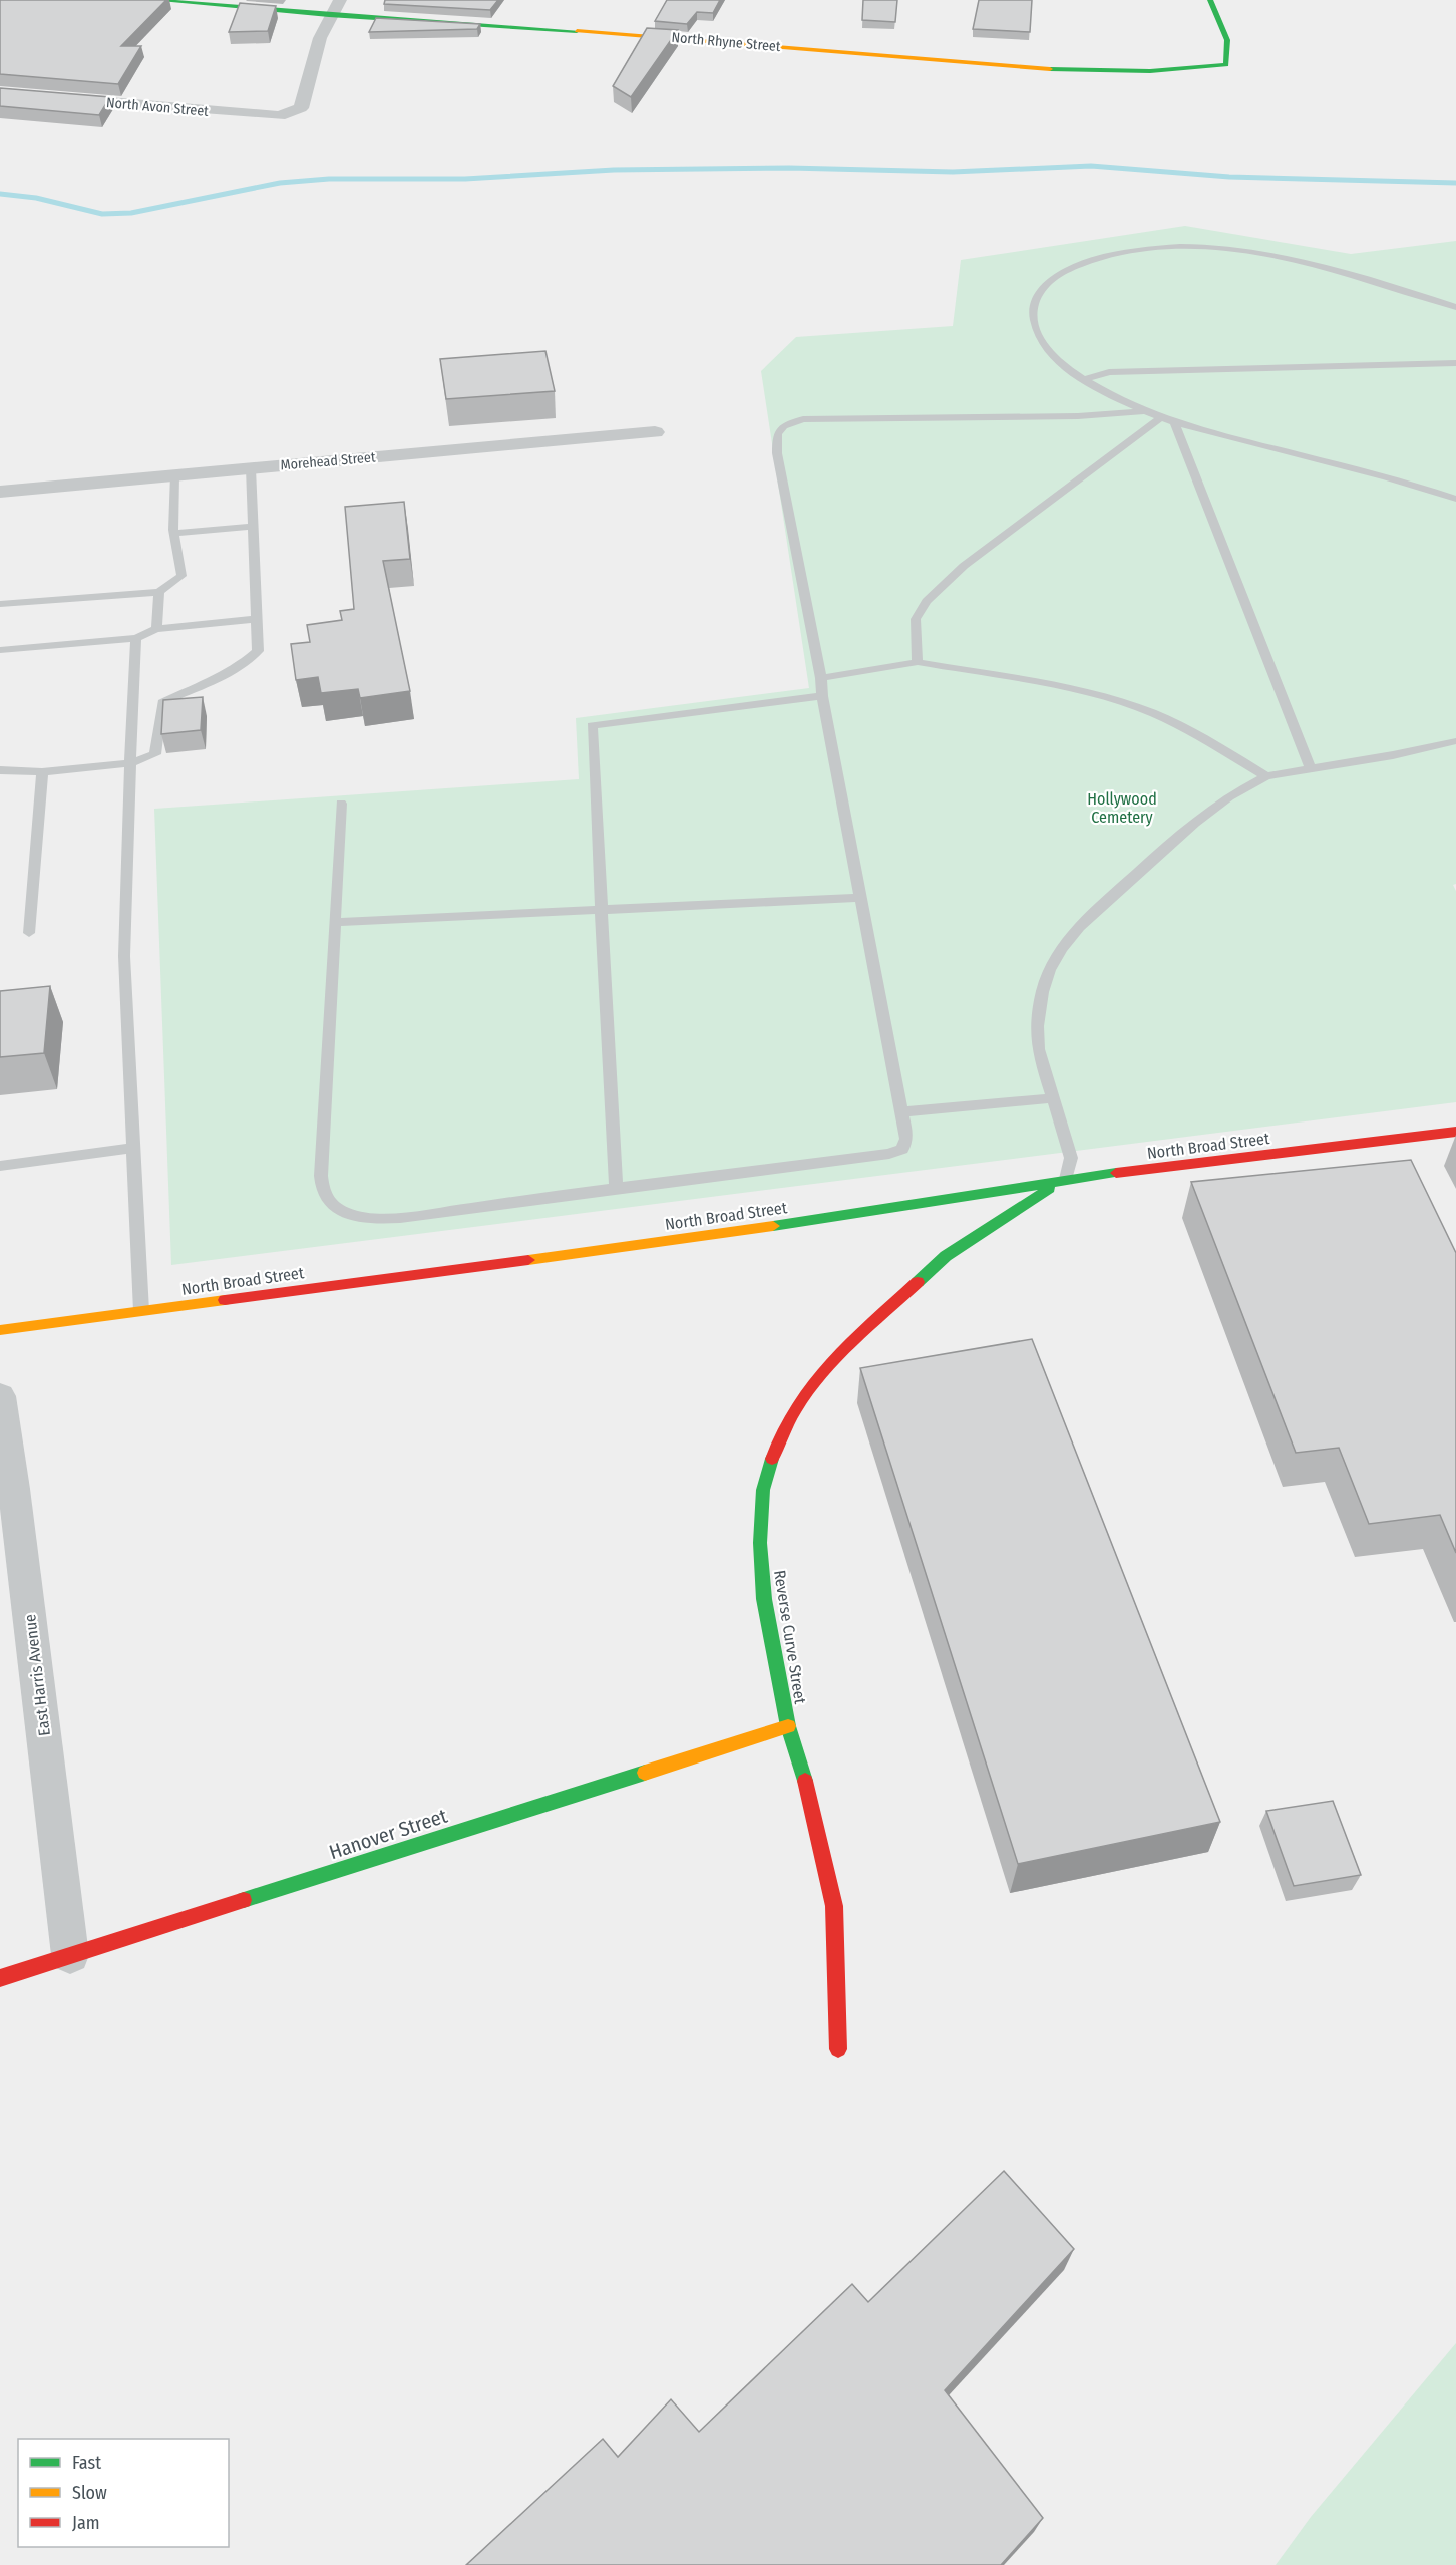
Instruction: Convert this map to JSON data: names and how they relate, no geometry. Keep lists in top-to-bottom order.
{
  "streets": {
    "street": [
      "North Rhyne Street",
      "North Avon Street",
      "Morehead Street",
      "North Broad Street",
      "Reverse Curve Street",
      "East Harris Avenue",
      "Hanover Street"
    ]
  },
  "crossings": [
    ["North Rhyne Street", "North Avon Street"],
    ["North Broad Street", "Reverse Curve Street"],
    ["Reverse Curve Street", "Hanover Street"],
    ["East Harris Avenue", "Hanover Street"]
  ],
  "parks": ["Hollywood Cemetery"],
  "legend": ["Fast", "Slow", "Jam"]
}
